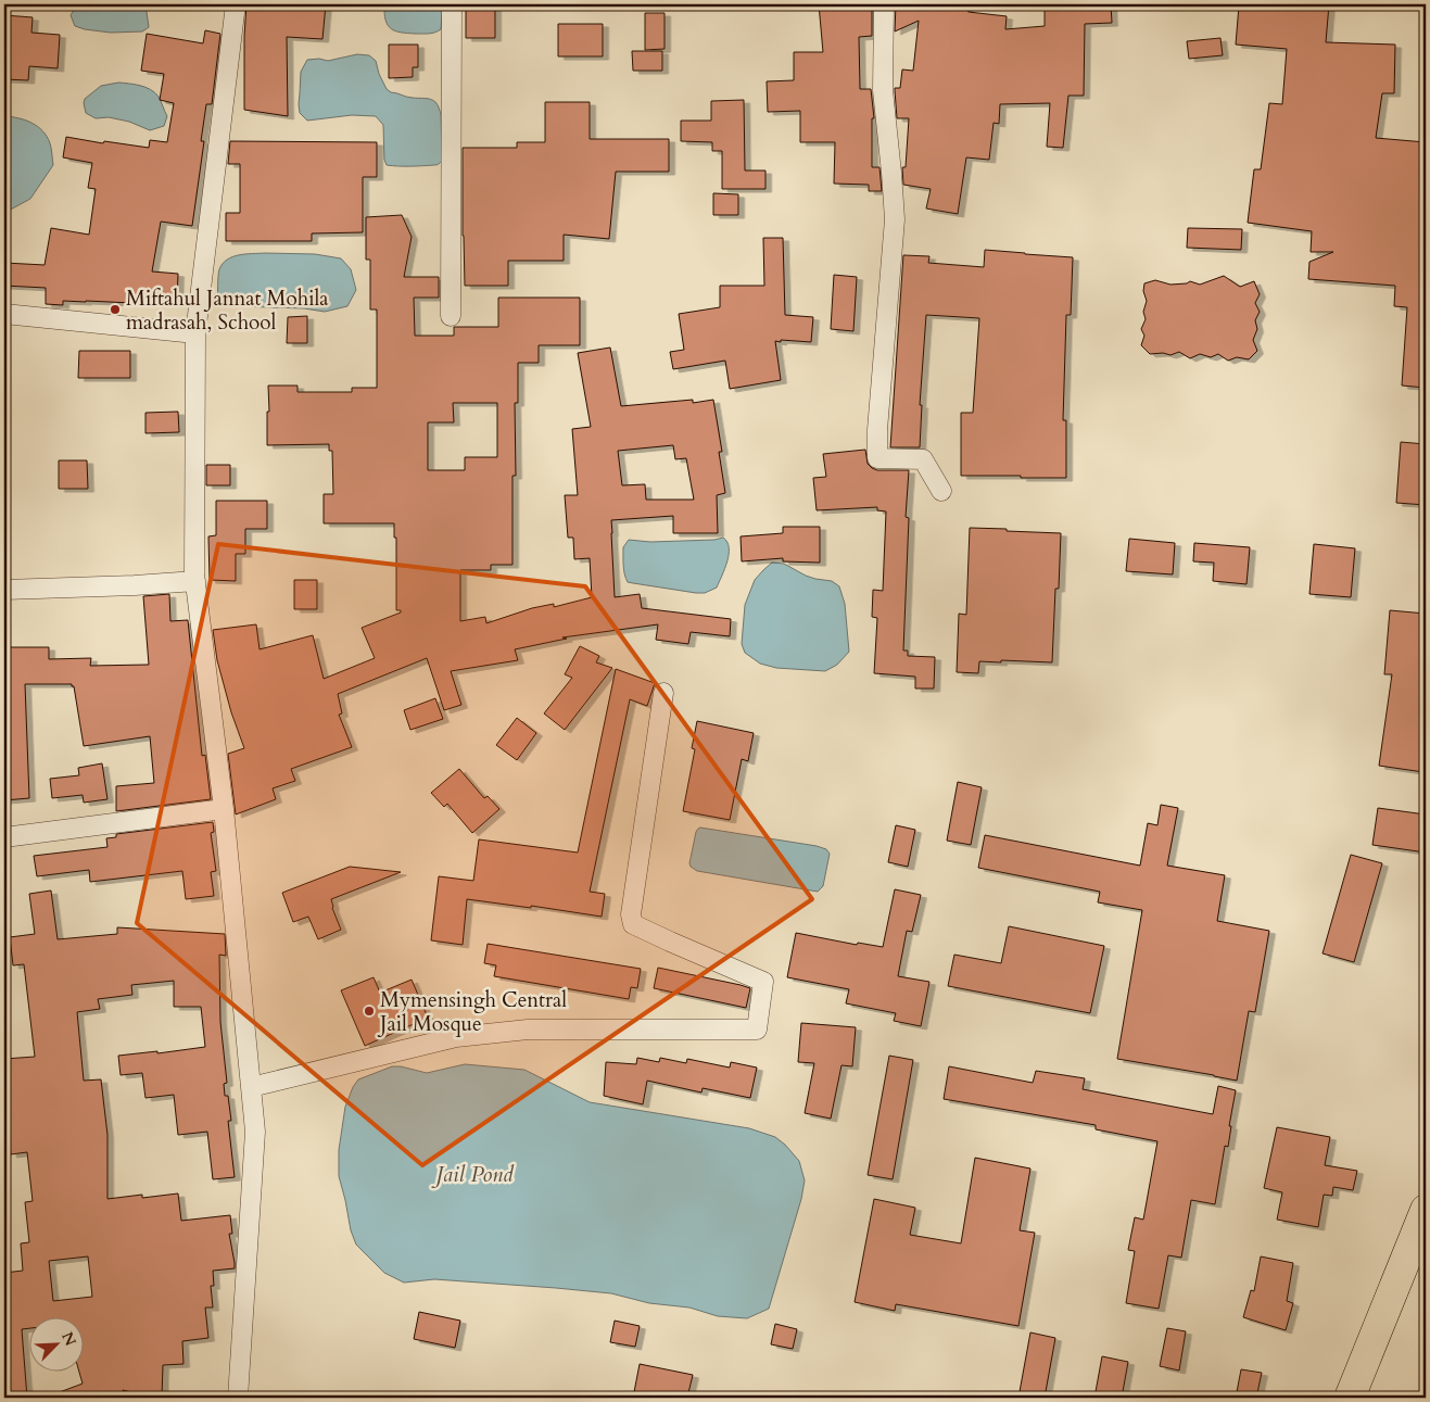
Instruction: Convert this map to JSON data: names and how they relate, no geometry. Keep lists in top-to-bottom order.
{
  "water": ["Jail Pond"],
  "places": ["Miftahul Jannat Mohila madrasah, School", "Mymensingh Central Jail Mosque"],
  "north": "top right"
}
